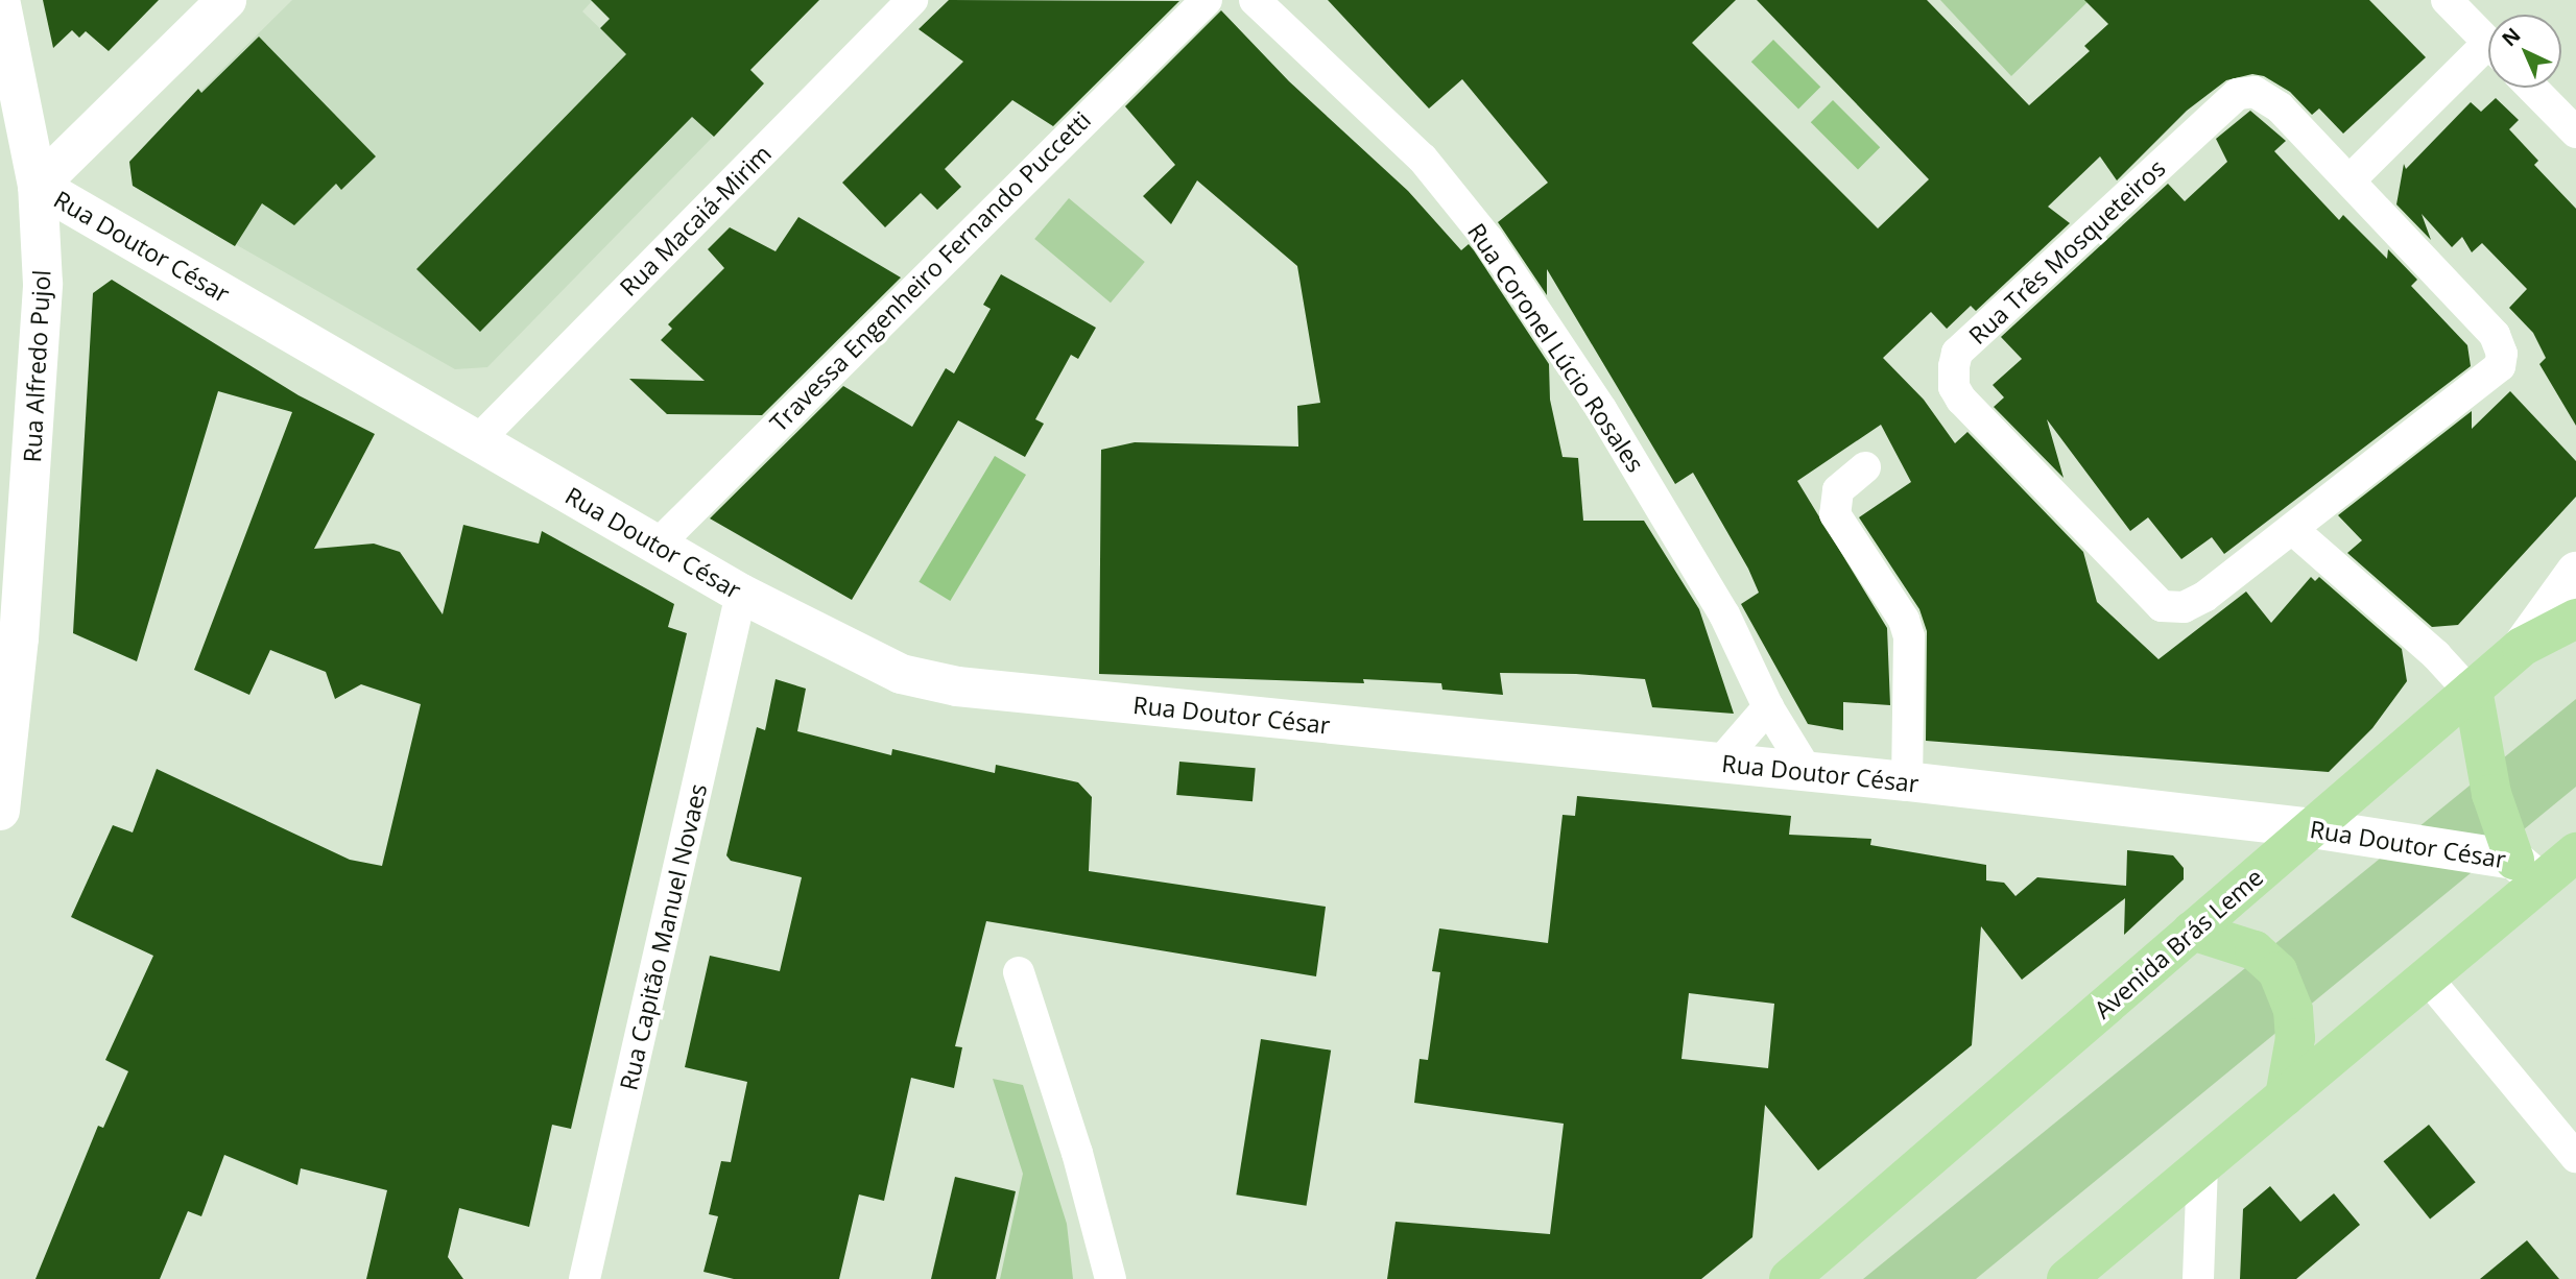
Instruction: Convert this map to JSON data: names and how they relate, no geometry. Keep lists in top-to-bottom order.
{
  "streets": {
    "main road": ["Avenida Brás Leme"],
    "street": [
      "Rua Macaiá-Mirim",
      "Rua Doutor César",
      "Rua Três Mosqueteiros",
      "Travessa Engenheiro Fernando Puccetti",
      "Rua Coronel Lúcio Rosales",
      "Rua Alfredo Pujol",
      "Rua Capitão Manuel Novaes"
    ]
  },
  "crossings": [
    ["Rua Macaiá-Mirim", "Rua Doutor César"],
    ["Rua Doutor César", "Travessa Engenheiro Fernando Puccetti"],
    ["Rua Doutor César", "Rua Coronel Lúcio Rosales"],
    ["Rua Doutor César", "Rua Alfredo Pujol"],
    ["Rua Doutor César", "Rua Capitão Manuel Novaes"],
    ["Rua Doutor César", "Avenida Brás Leme"]
  ],
  "north": "top left"
}
